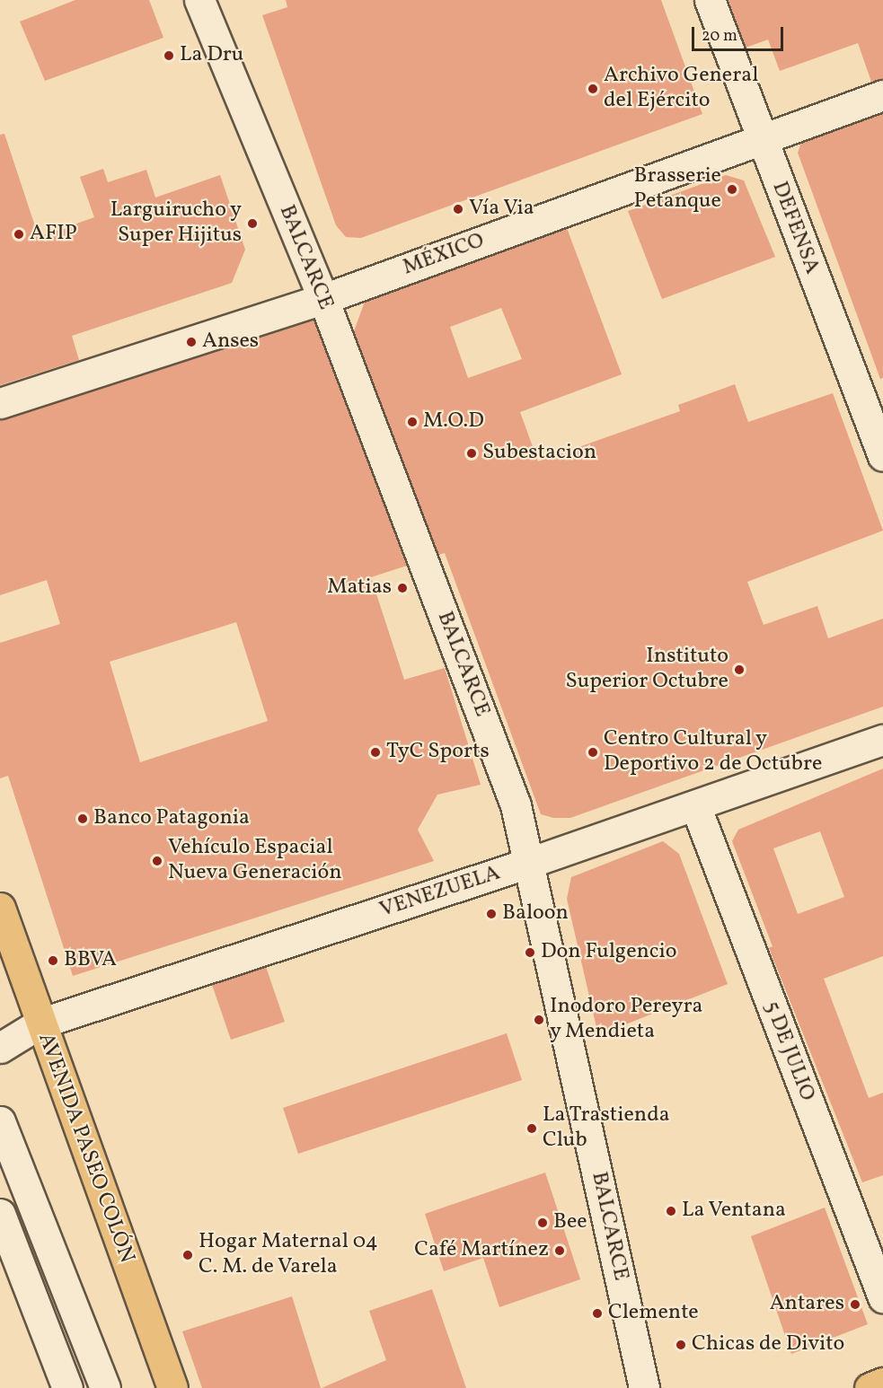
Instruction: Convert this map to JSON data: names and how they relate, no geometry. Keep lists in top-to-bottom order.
{
  "streets": {
    "main road": ["AVENIDA PASEO COLÓN"],
    "street": [
      "DEFENSA",
      "MÉXICO",
      "BALCARCE",
      "VENEZUELA",
      "5 DE JULIO"
    ]
  },
  "crossings": [
    ["DEFENSA", "MÉXICO"],
    ["MÉXICO", "BALCARCE"],
    ["BALCARCE", "VENEZUELA"],
    ["VENEZUELA", "5 DE JULIO"],
    ["VENEZUELA", "AVENIDA PASEO COLÓN"]
  ],
  "places": [
    "La Dru",
    "Archivo General del Ejército",
    "Brasserie Petanque",
    "Vía Via",
    "Larguirucho y Super Hijitus",
    "AFIP",
    "Anses",
    "M.O.D",
    "Subestacion",
    "Matias",
    "Instituto Superior Octubre",
    "TyC Sports",
    "Centro Cultural y Deportivo 2 de Octubre",
    "Banco Patagonia",
    "Vehículo Espacial Nueva Generación",
    "Baloon",
    "Don Fulgencio",
    "BBVA",
    "Inodoro Pereyra y Mendieta",
    "La Trastienda Club",
    "La Ventana",
    "Bee",
    "Café Martínez",
    "Hogar Maternal 04 C. M. de Varela",
    "Antares",
    "Clemente",
    "Chicas de Divito"
  ],
  "scale_bar": "20 m"
}
